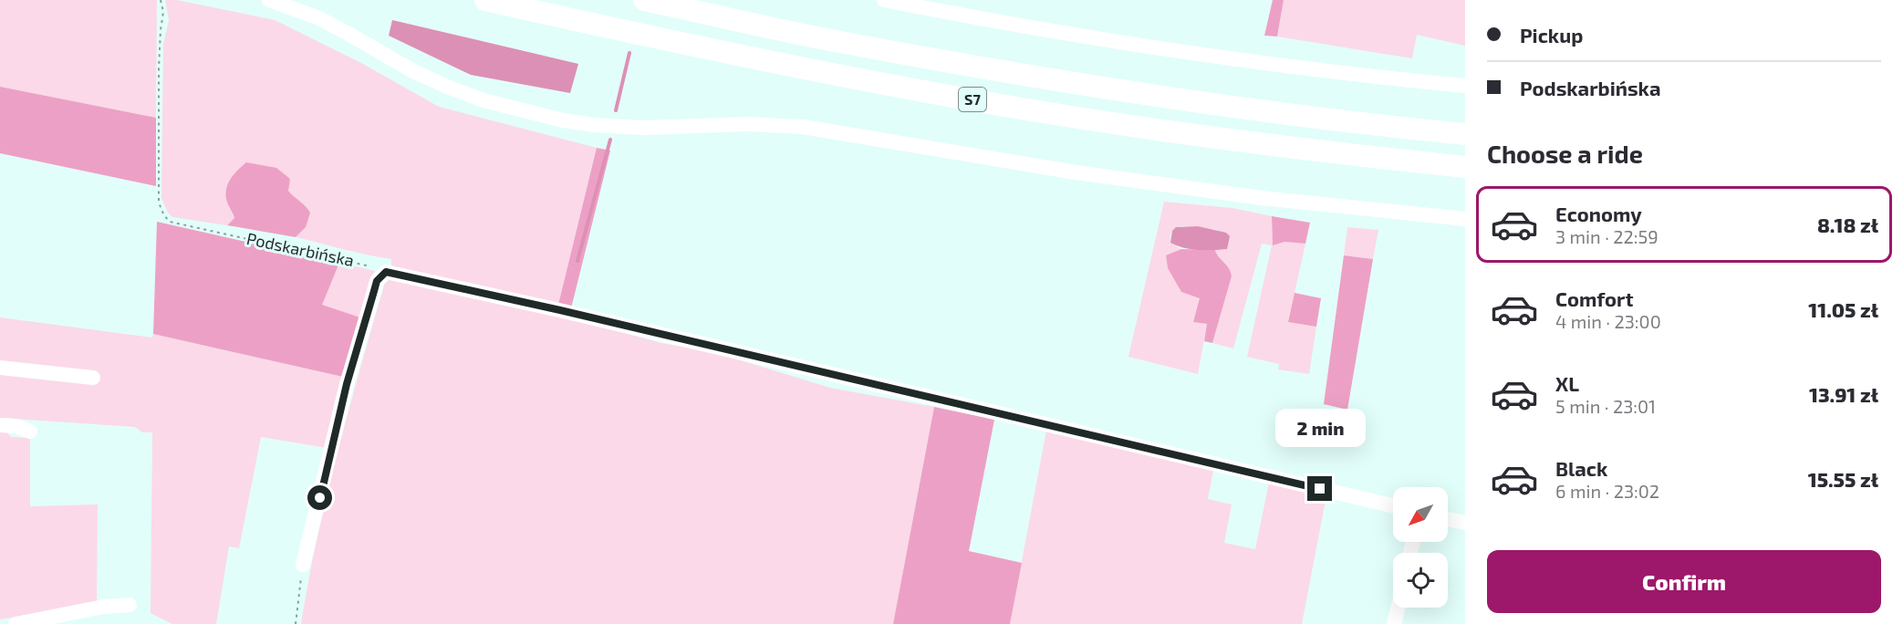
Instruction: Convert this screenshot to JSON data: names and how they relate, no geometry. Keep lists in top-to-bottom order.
{
  "streets": {
    "highway": ["S7"],
    "path": ["Podskarbińska"]
  },
  "north": "bottom left",
  "page": {
    "banner": ["Pickup", "Podskarbińska"],
    "heading": "Choose a ride",
    "list": [
      {
        "name": "Economy",
        "note": "3 min · 22:59",
        "value": "8.18 zł"
      },
      {
        "name": "Comfort",
        "note": "4 min · 23:00",
        "value": "11.05 zł"
      },
      {
        "name": "XL",
        "note": "5 min · 23:01",
        "value": "13.91 zł"
      },
      {
        "name": "Black",
        "note": "6 min · 23:02",
        "value": "15.55 zł"
      }
    ],
    "bubble": "2 min",
    "buttons": "Confirm"
  }
}
